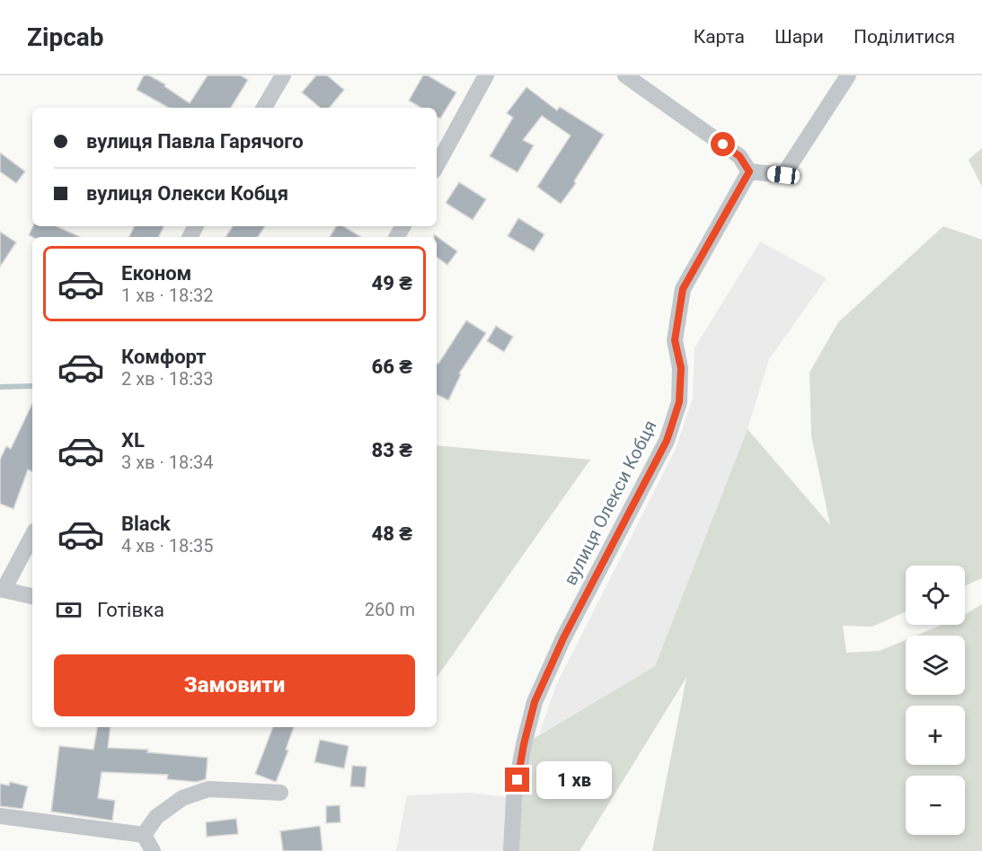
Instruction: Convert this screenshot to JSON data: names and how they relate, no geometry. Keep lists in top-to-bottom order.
{
  "streets": {
    "street": ["вулиця Олекси Кобця"]
  },
  "page": {
    "header": "Zipcab",
    "nav": ["Карта", "Шари", "Поділитися"],
    "banner": ["вулиця Павла Гарячого", "вулиця Олекси Кобця"],
    "list": [
      {
        "name": "Економ",
        "note": "1 хв · 18:32",
        "value": "49 ₴"
      },
      {
        "name": "Комфорт",
        "note": "2 хв · 18:33",
        "value": "66 ₴"
      },
      {
        "name": "XL",
        "note": "3 хв · 18:34",
        "value": "83 ₴"
      },
      {
        "name": "Black",
        "note": "4 хв · 18:35",
        "value": "48 ₴"
      }
    ],
    "map_buttons": ["+", "−"],
    "pay": ["Готівка", "260 m"],
    "buttons": "Замовити",
    "bubble": "1 хв"
  }
}
